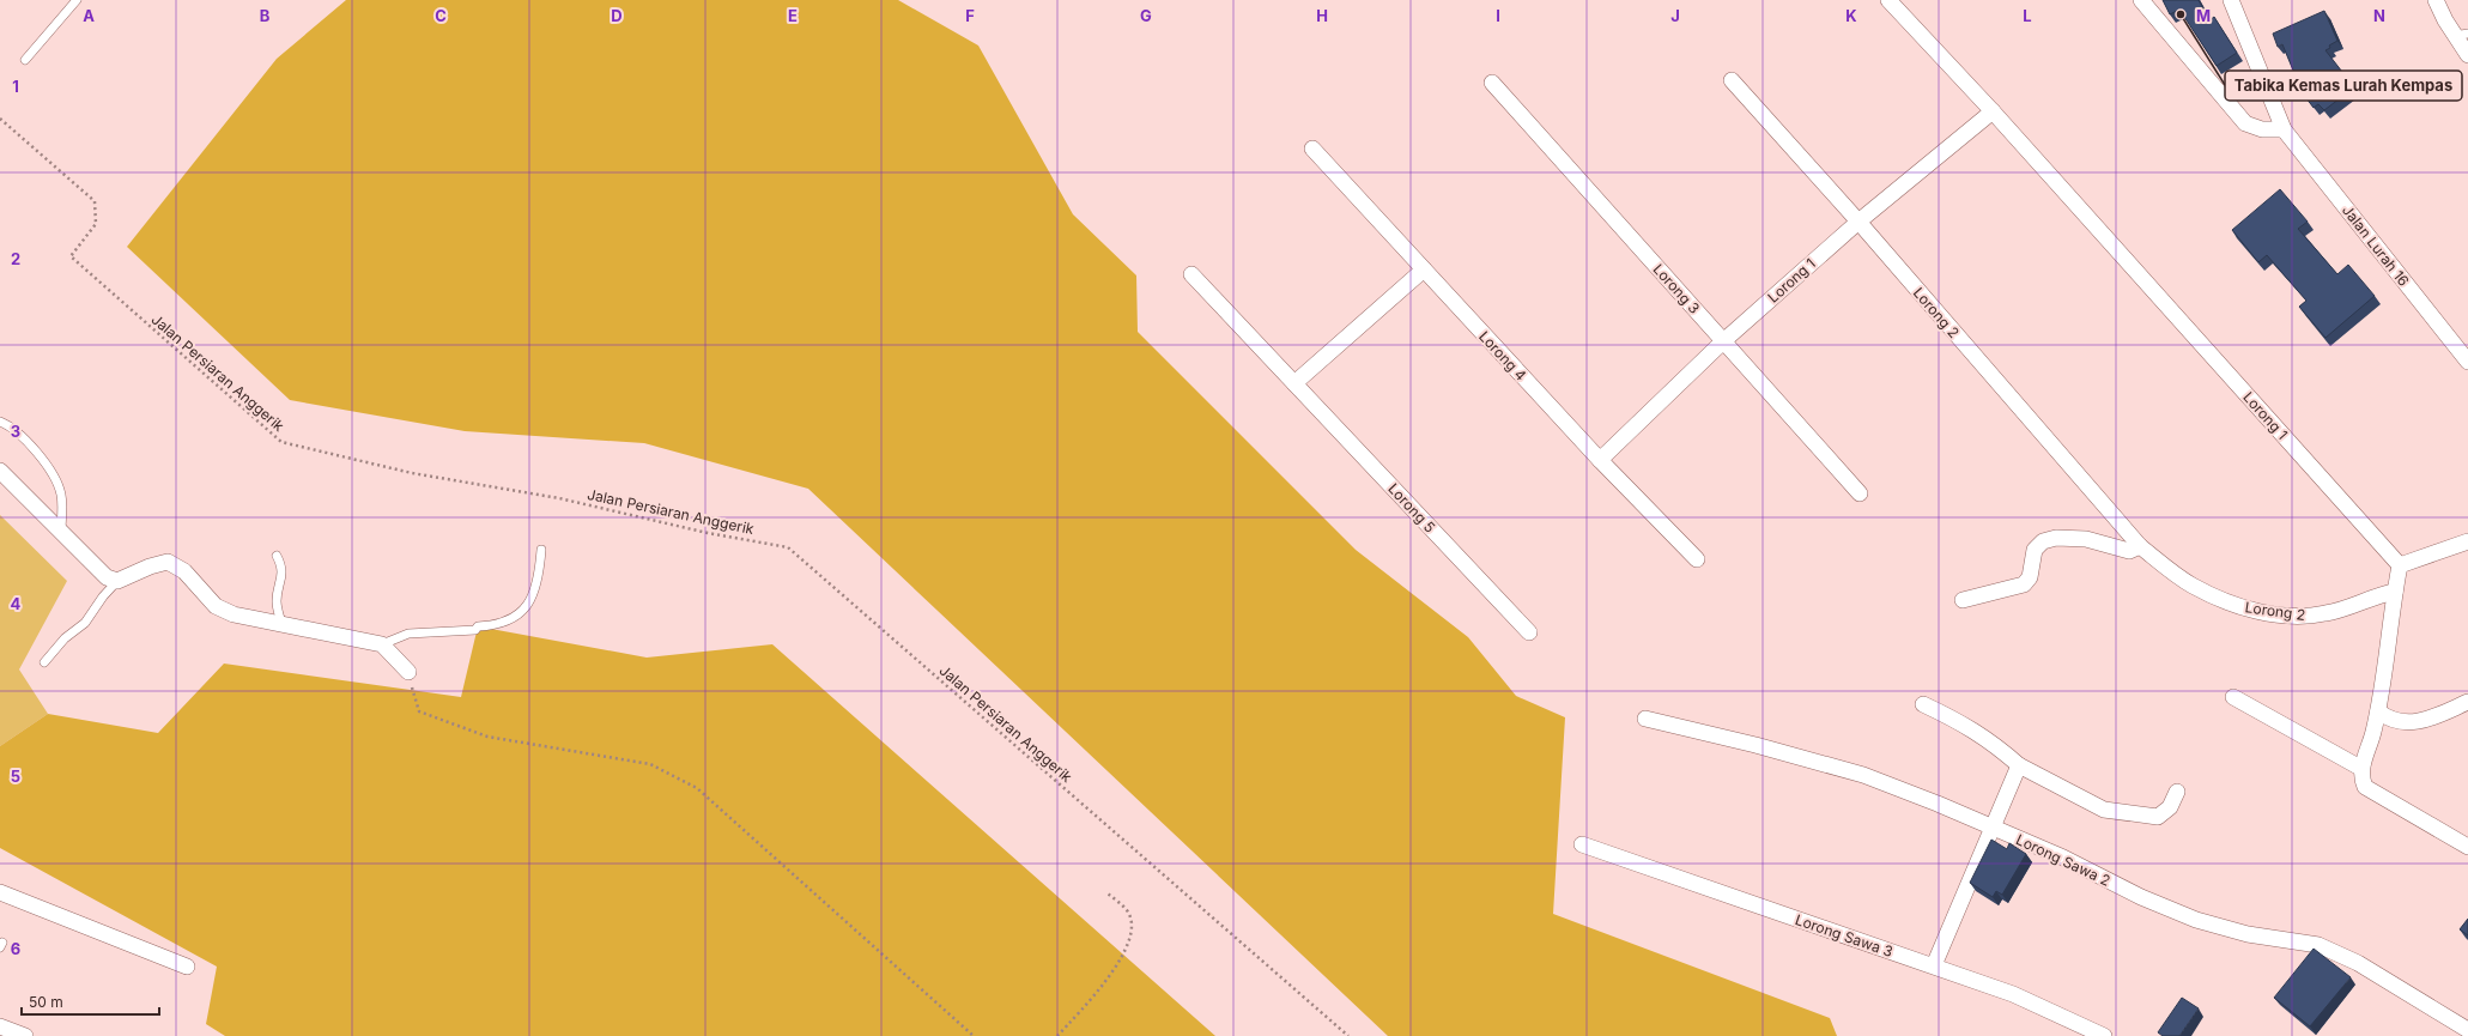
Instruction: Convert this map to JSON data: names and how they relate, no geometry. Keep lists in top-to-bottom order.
{
  "streets": {
    "street": [
      "Jalan Lurah 16",
      "Lorong 1",
      "Lorong 3",
      "Lorong 2",
      "Lorong 4",
      "Lorong 5",
      "Lorong Sawa 2",
      "Lorong Sawa 3"
    ],
    "path": ["Jalan Persiaran Anggerik"]
  },
  "crossings": [
    ["Lorong 1", "Lorong 3"],
    ["Lorong 1", "Lorong 2"],
    ["Lorong 1", "Lorong 4"]
  ],
  "places": ["Tabika Kemas Lurah Kempas"],
  "scale_bar": "50 m",
  "grid": {
    "columns": [
      "A",
      "B",
      "C",
      "D",
      "E",
      "F",
      "G",
      "H",
      "I",
      "J",
      "K",
      "L",
      "M",
      "N"
    ],
    "rows": [
      "1",
      "2",
      "3",
      "4",
      "5",
      "6"
    ]
  }
}
